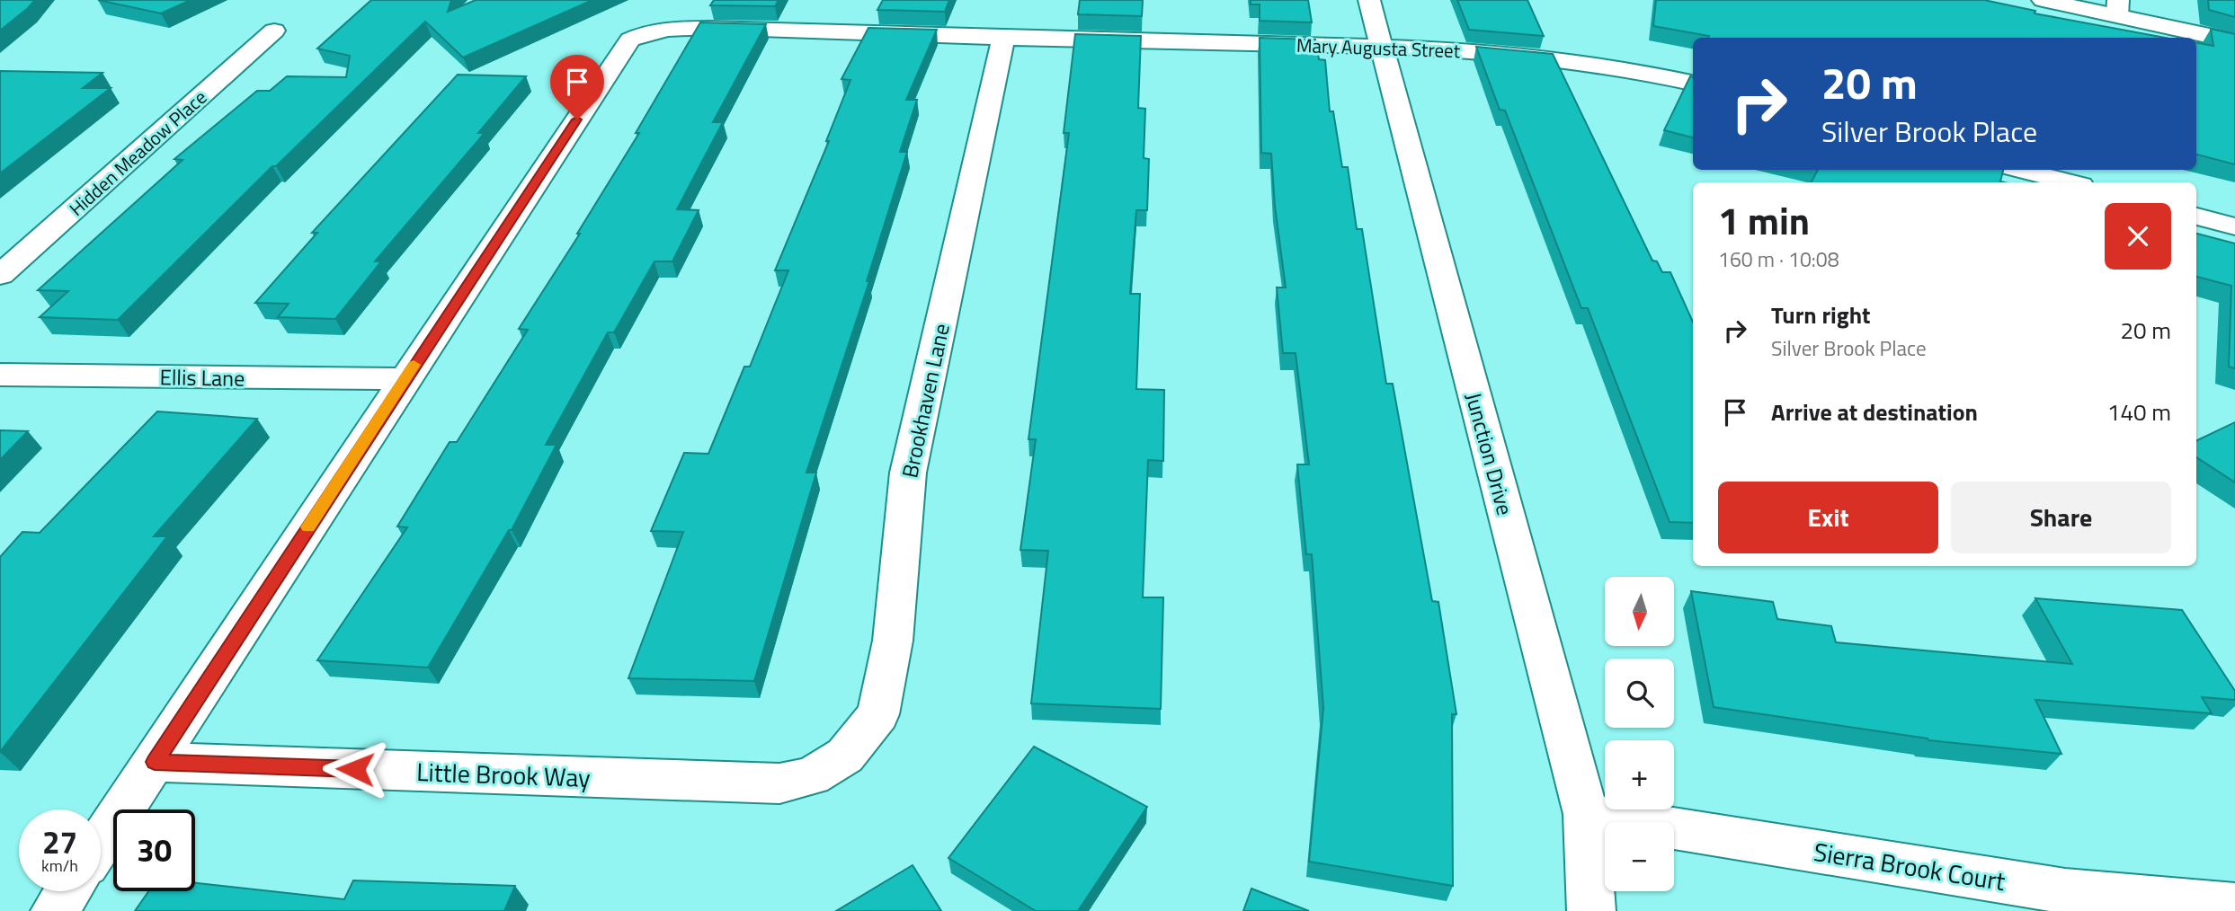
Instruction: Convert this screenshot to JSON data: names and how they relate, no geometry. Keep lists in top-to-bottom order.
{
  "streets": {
    "street": [
      "Mary Augusta Street",
      "Hidden Meadow Place",
      "Ellis Lane",
      "Brookhaven Lane",
      "Junction Drive",
      "Little Brook Way",
      "Sierra Brook Court"
    ]
  },
  "crossings": [
    ["Mary Augusta Street", "Ellis Lane"],
    ["Mary Augusta Street", "Brookhaven Lane"],
    ["Mary Augusta Street", "Junction Drive"],
    ["Brookhaven Lane", "Little Brook Way"],
    ["Junction Drive", "Sierra Brook Court"]
  ],
  "north": "bottom",
  "page": {
    "turn": ["20 m", "Silver Brook Place"],
    "heading": ["1 min", "160 m · 10:08"],
    "list": [
      {
        "name": "Turn right",
        "note": "Silver Brook Place",
        "value": "20 m"
      },
      {
        "name": "Arrive at destination",
        "value": "140 m"
      }
    ],
    "buttons": ["Exit", "Share"],
    "map_buttons": ["+", "−"],
    "speed": "27 km/h",
    "limit": "30"
  }
}
